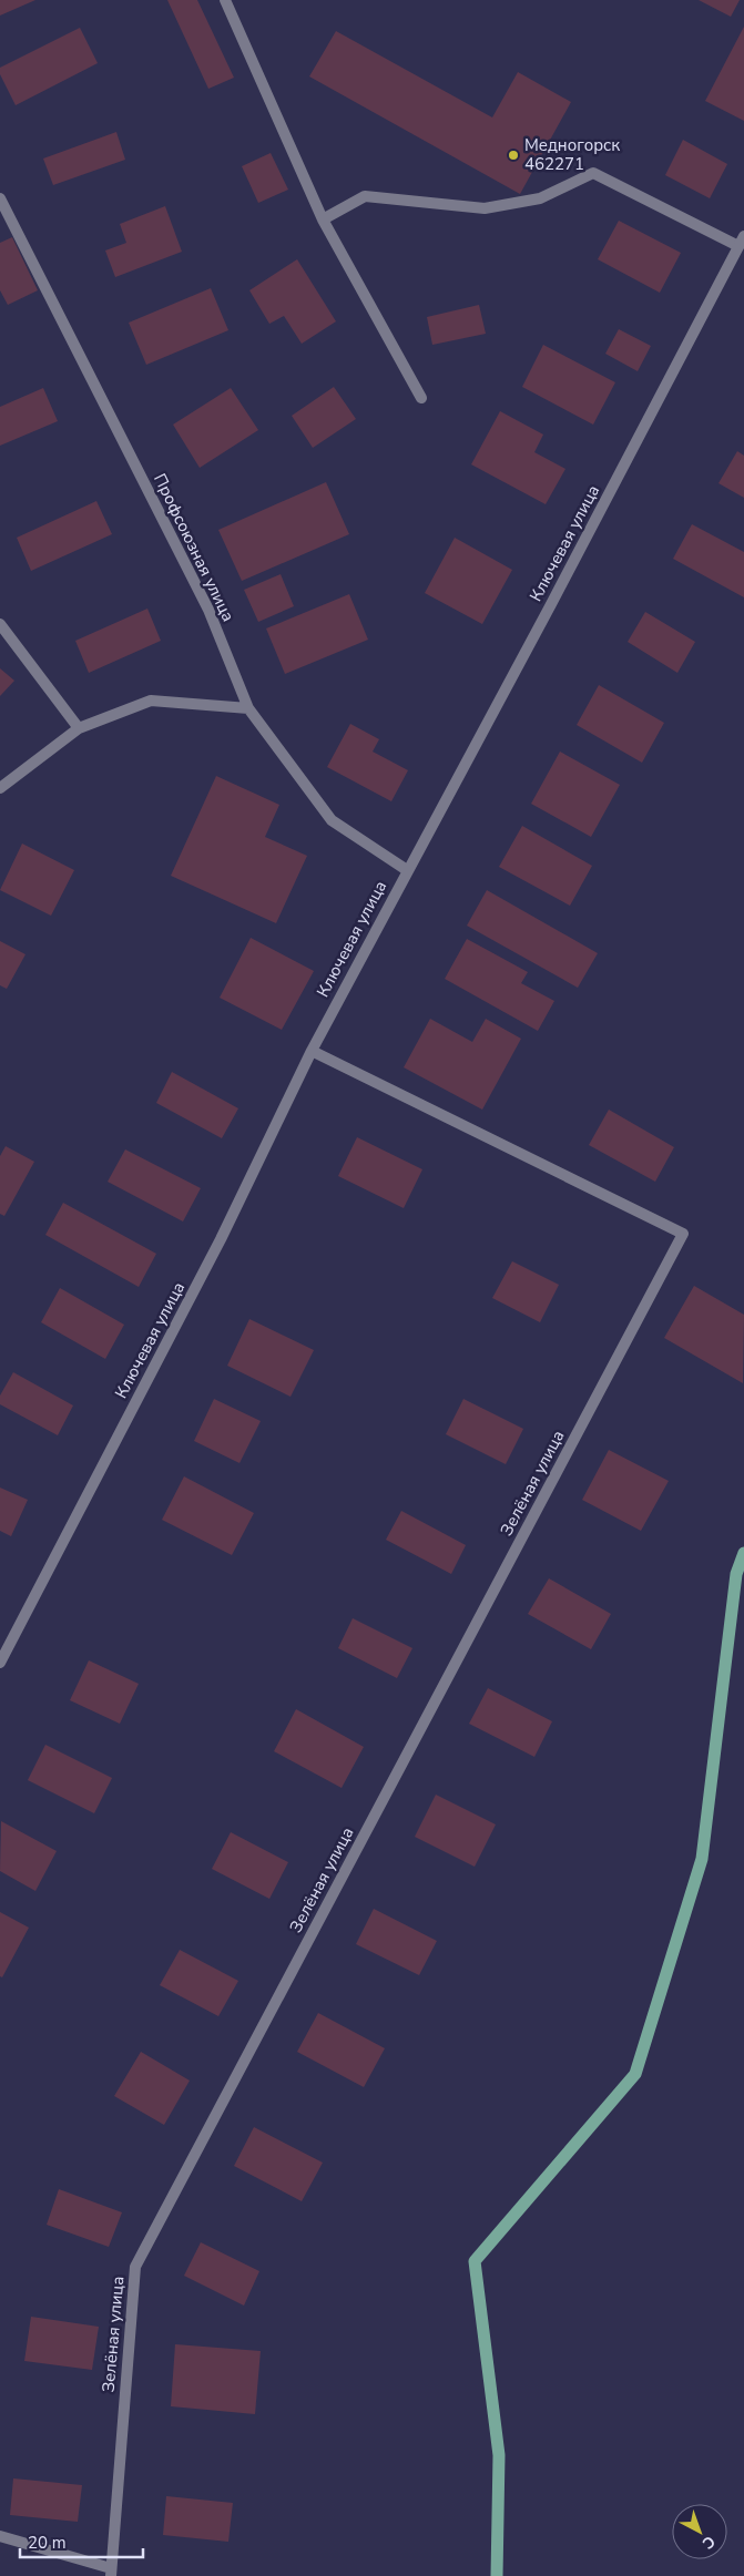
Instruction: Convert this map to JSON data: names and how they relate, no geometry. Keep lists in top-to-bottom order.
{
  "streets": {
    "street": ["Ключевая улица", "Профсоюзная улица", "Зелёная улица"]
  },
  "crossings": [
    ["Ключевая улица", "Профсоюзная улица"],
    ["Ключевая улица", "Зелёная улица"]
  ],
  "places": ["Медногорск 462271"],
  "scale_bar": "20 m",
  "north": "bottom right"
}
